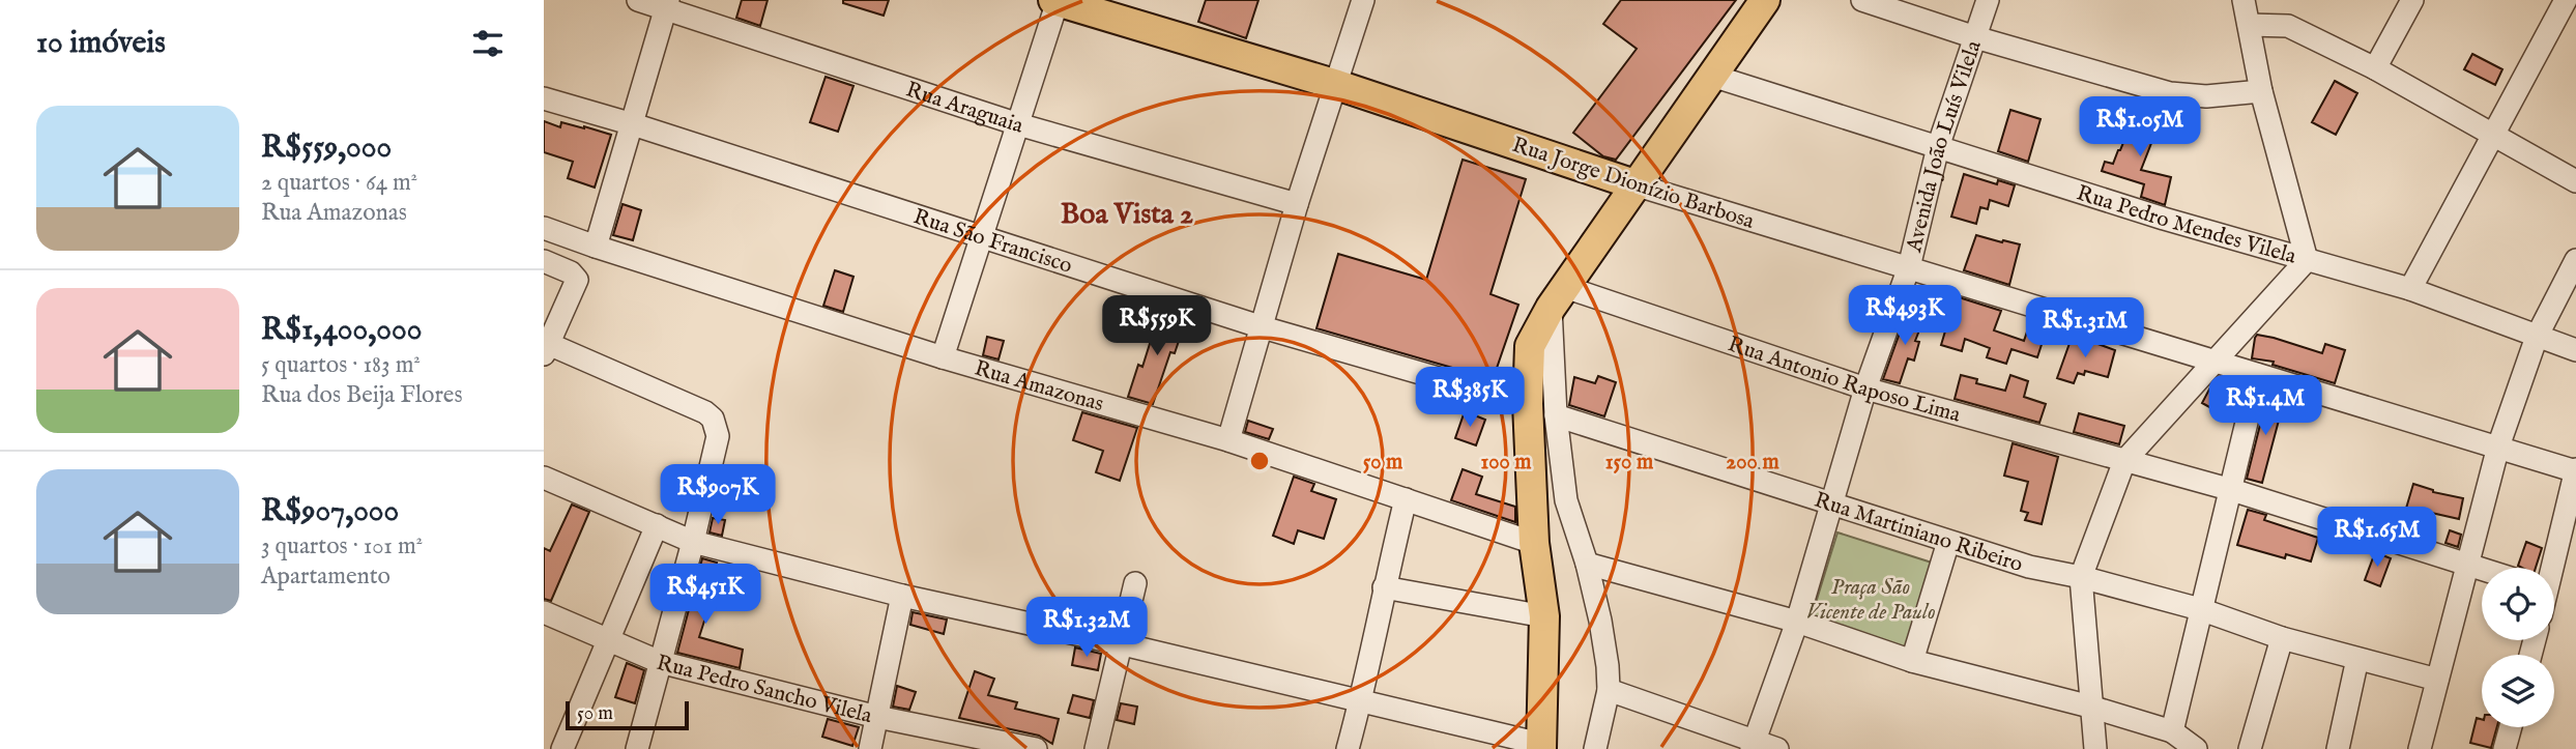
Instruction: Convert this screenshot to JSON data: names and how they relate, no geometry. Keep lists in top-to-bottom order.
{
  "streets": {
    "main road": ["Rua Jorge Dionízio Barbosa"],
    "street": [
      "Rua Araguaia",
      "Avenida João Luís Vilela",
      "Rua Pedro Mendes Vilela",
      "Rua São Francisco",
      "Rua Antonio Raposo Lima",
      "Rua Amazonas",
      "Rua Martiniano Ribeiro",
      "Rua Pedro Sancho Vilela"
    ]
  },
  "crossings": [
    ["Avenida João Luís Vilela", "Rua Jorge Dionízio Barbosa"],
    ["Avenida João Luís Vilela", "Rua Pedro Mendes Vilela"],
    ["Avenida João Luís Vilela", "Rua Antonio Raposo Lima"],
    ["Avenida João Luís Vilela", "Rua Martiniano Ribeiro"]
  ],
  "districts": ["Boa Vista 2"],
  "parks": ["Praça São Vicente de Paulo"],
  "scale_bar": "50 m",
  "page": {
    "heading": "10 imóveis",
    "list": [
      {
        "name": "R$559,000",
        "note": "2 quartos · 64 m² · Rua Amazonas"
      },
      {
        "name": "R$1,400,000",
        "note": "5 quartos · 183 m² · Rua dos Beija Flores"
      },
      {
        "name": "R$907,000",
        "note": "3 quartos · 101 m² · Apartamento"
      }
    ],
    "price": [
      "R$1.05M",
      "R$493K",
      "R$559K",
      "R$1.31M",
      "R$385K",
      "R$1.4M",
      "R$907K",
      "R$1.65M",
      "R$451K",
      "R$1.32M"
    ],
    "scale": "50 m"
  },
  "rings": [
    "50 m",
    "100 m",
    "150 m",
    "200 m"
  ]
}
